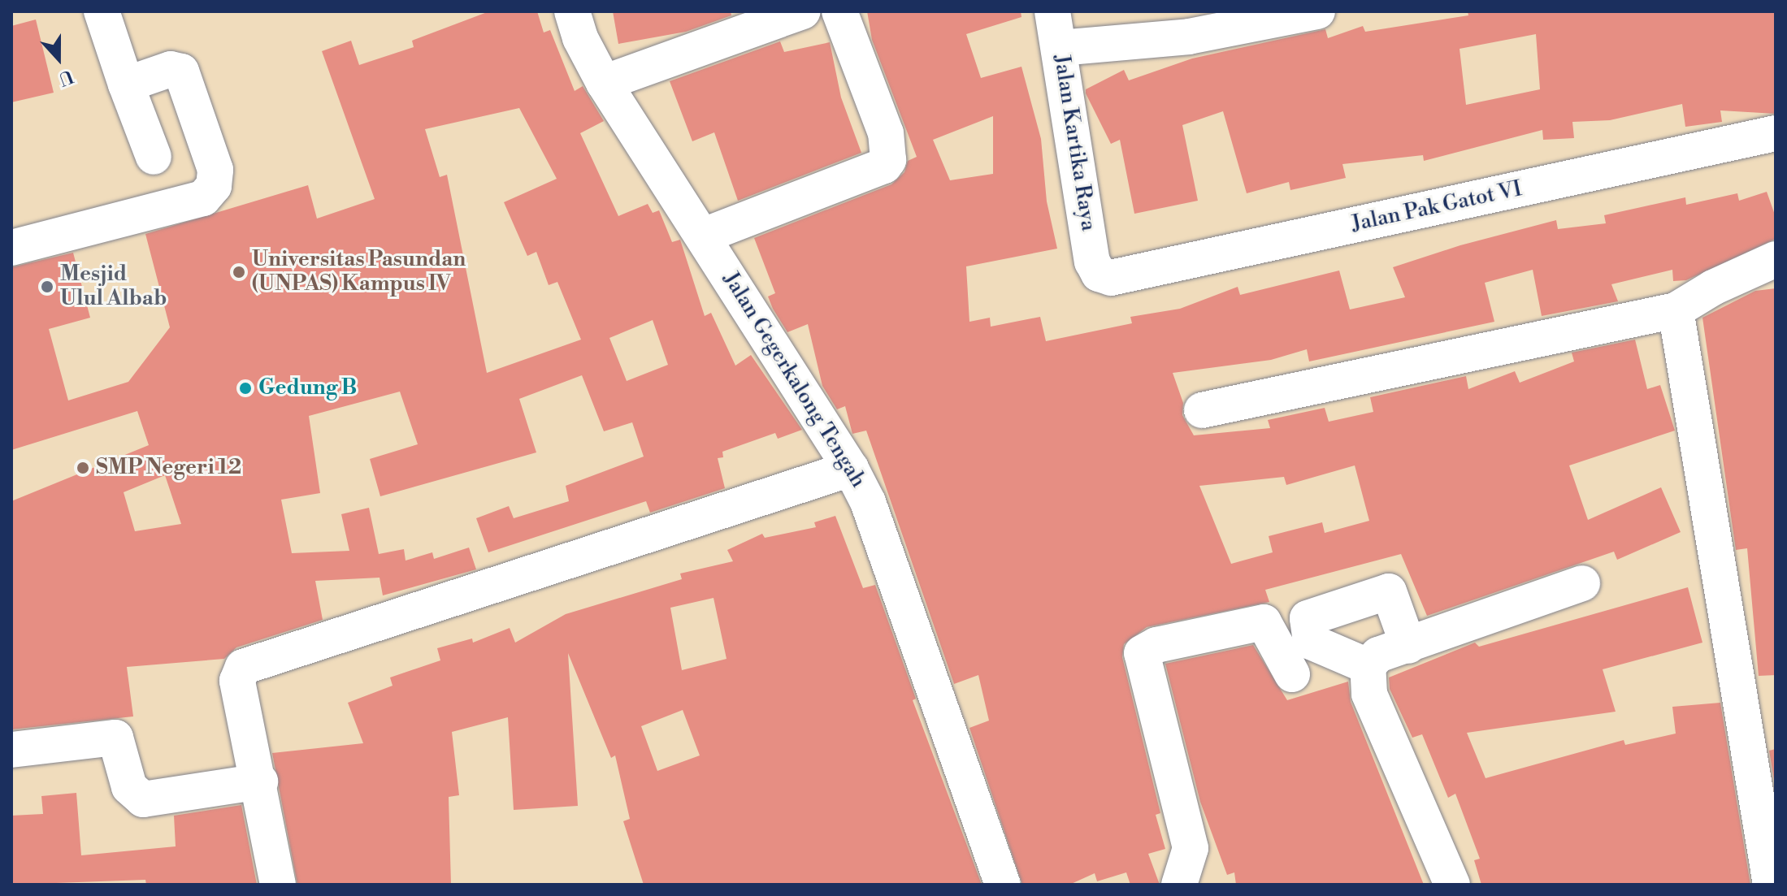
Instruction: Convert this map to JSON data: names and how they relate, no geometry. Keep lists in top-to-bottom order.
{
  "streets": {
    "street": ["Jalan Kartika Raya", "Jalan Pak Gatot VI", "Jalan Gegerkalong Tengah"]
  },
  "crossings": [
    ["Jalan Kartika Raya", "Jalan Pak Gatot VI"]
  ],
  "places": [
    "Universitas Pasundan (UNPAS) Kampus IV",
    "Mesjid Ulul Albab",
    "Gedung B",
    "SMP Negeri 12"
  ],
  "north": "bottom"
}
